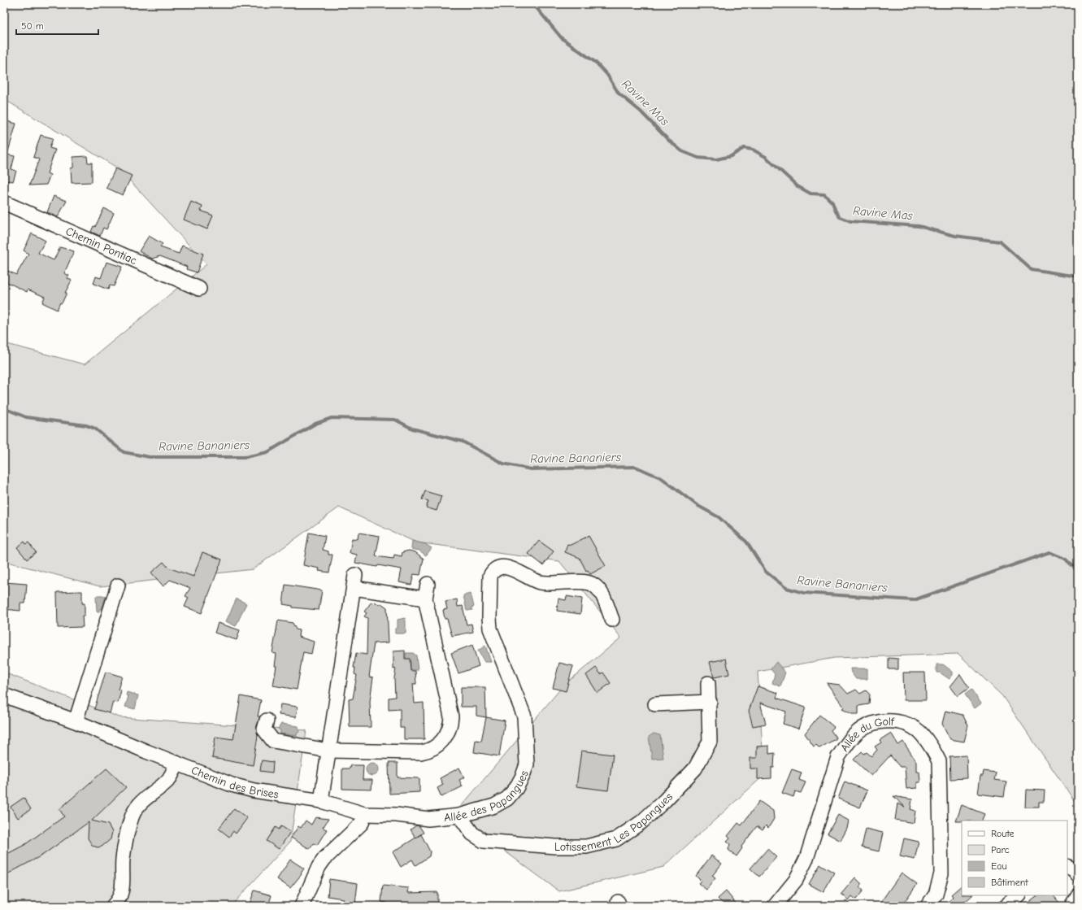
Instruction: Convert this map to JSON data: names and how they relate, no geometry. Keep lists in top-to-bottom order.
{
  "streets": {
    "street": [
      "Chemin Pontiac",
      "Allée du Golf",
      "Chemin des Brises",
      "Allée des Papangues",
      "Lotissement Les Papangues"
    ]
  },
  "crossings": [
    ["Chemin des Brises", "Allée des Papangues"],
    ["Allée des Papangues", "Lotissement Les Papangues"]
  ],
  "water": ["Ravine Mas", "Ravine Bananiers"],
  "legend": [
    "Route",
    "Parc",
    "Eau",
    "Bâtiment"
  ],
  "scale_bar": "50 m"
}
